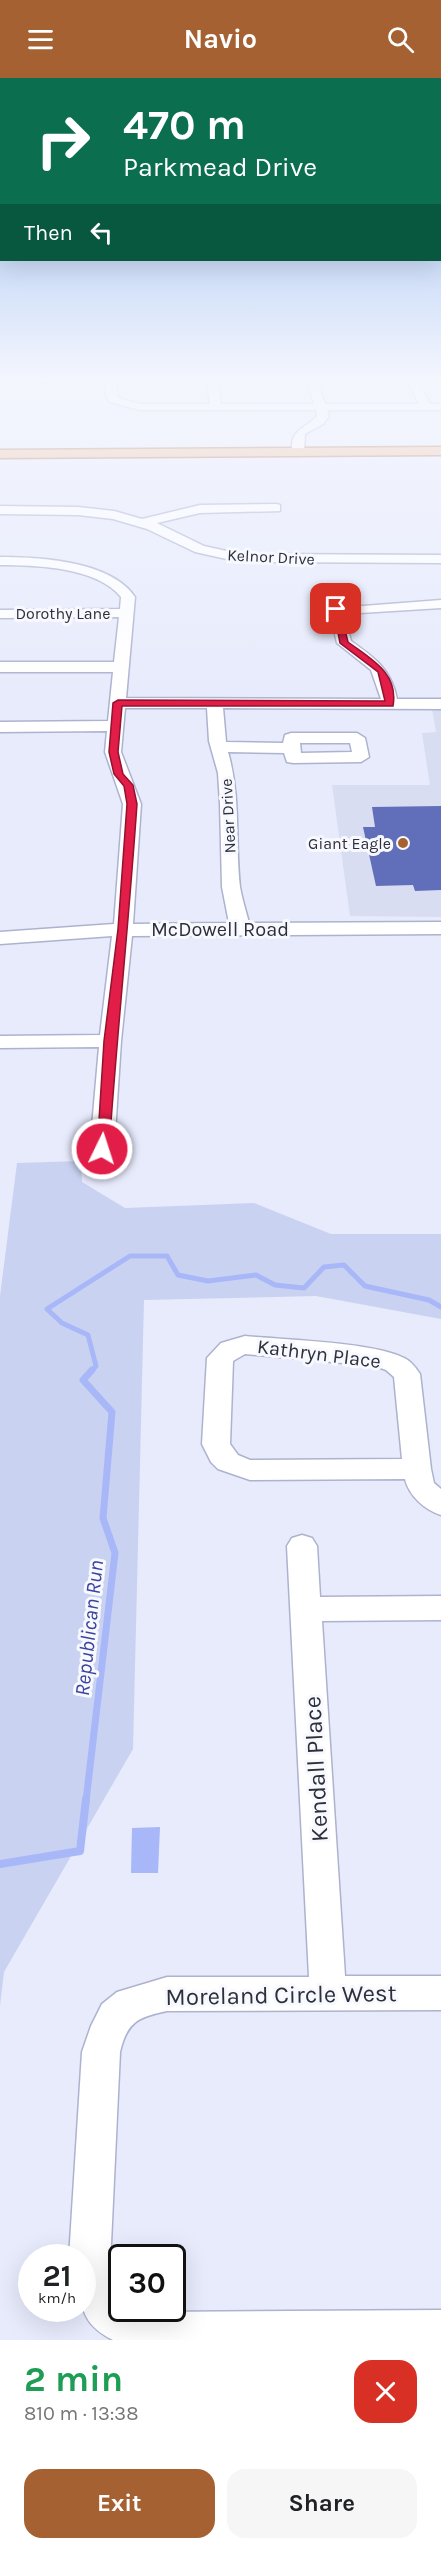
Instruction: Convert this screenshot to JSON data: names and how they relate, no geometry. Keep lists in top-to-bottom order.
{
  "streets": {
    "street": [
      "Kelnor Drive",
      "Dorothy Lane",
      "Near Drive",
      "McDowell Road",
      "Kathryn Place",
      "Kendall Place",
      "Moreland Circle West"
    ]
  },
  "crossings": [
    ["Near Drive", "McDowell Road"],
    ["Kendall Place", "Moreland Circle West"]
  ],
  "water": ["Republican Run"],
  "places": ["Giant Eagle"],
  "page": {
    "header": "Navio",
    "turn": ["470 m", "Parkmead Drive"],
    "then": "Then",
    "speed": "21 km/h",
    "limit": "30",
    "heading": ["2 min", "810 m · 13:38"],
    "buttons": ["Exit", "Share"]
  }
}
